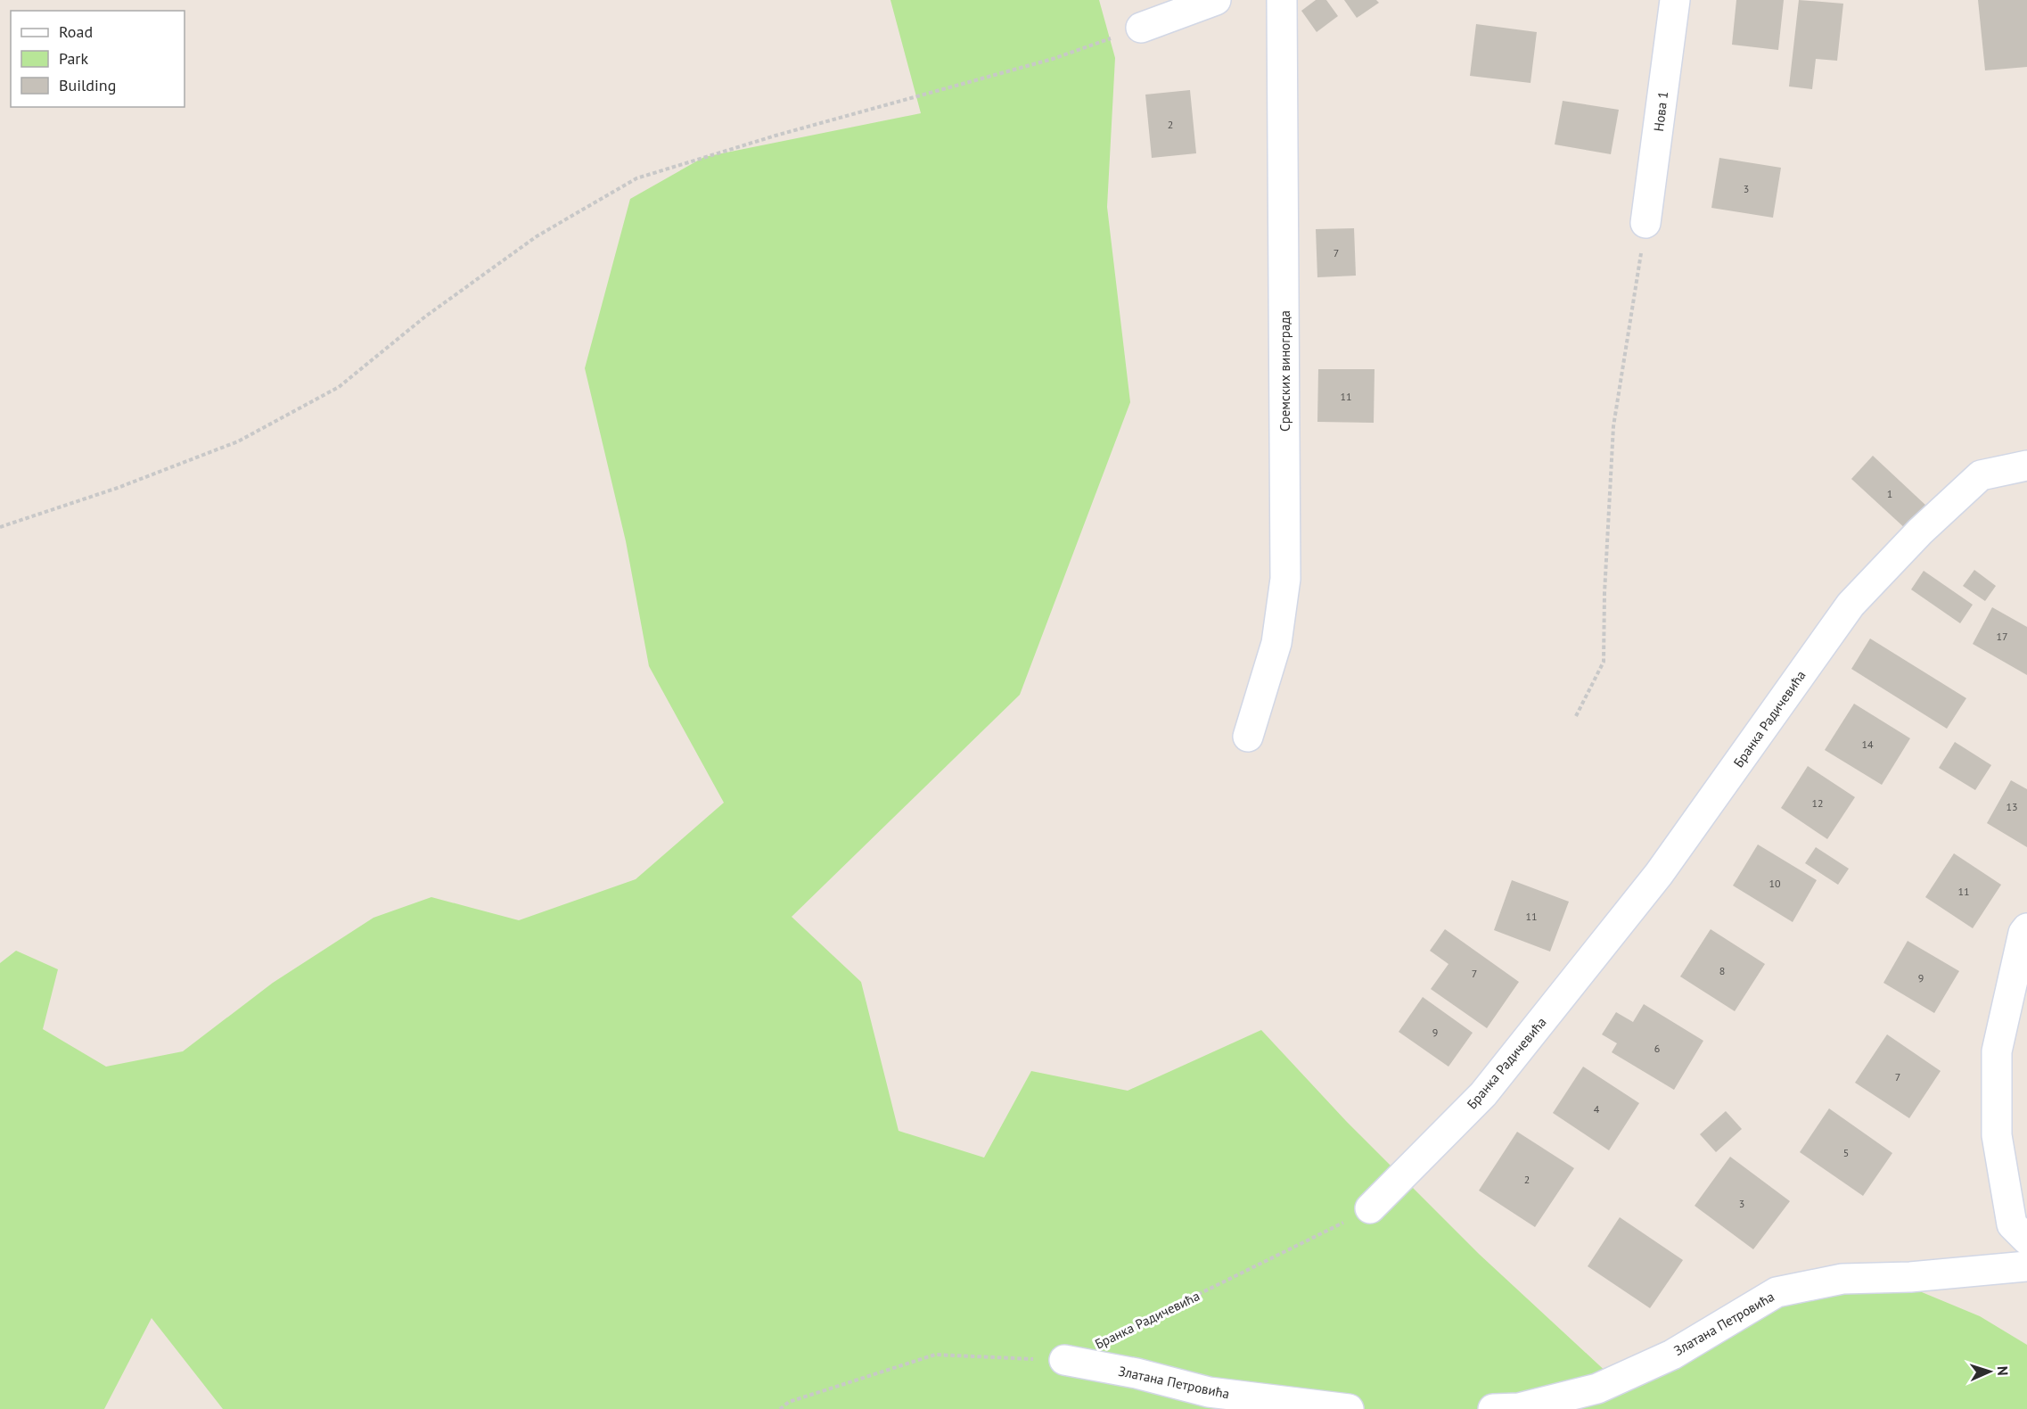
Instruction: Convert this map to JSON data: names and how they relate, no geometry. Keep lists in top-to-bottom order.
{
  "streets": {
    "street": [
      "Нова 1",
      "Сремских винограда",
      "Бранка Радичевића",
      "Златана Петровића"
    ]
  },
  "house_numbers": [
    "2",
    "3",
    "7",
    "11",
    "1",
    "17",
    "14",
    "12",
    "13",
    "10",
    "11",
    "11",
    "8",
    "7",
    "9",
    "9",
    "6",
    "7",
    "4",
    "5",
    "2",
    "3"
  ],
  "legend": ["Road", "Park", "Building"],
  "north": "right"
}
